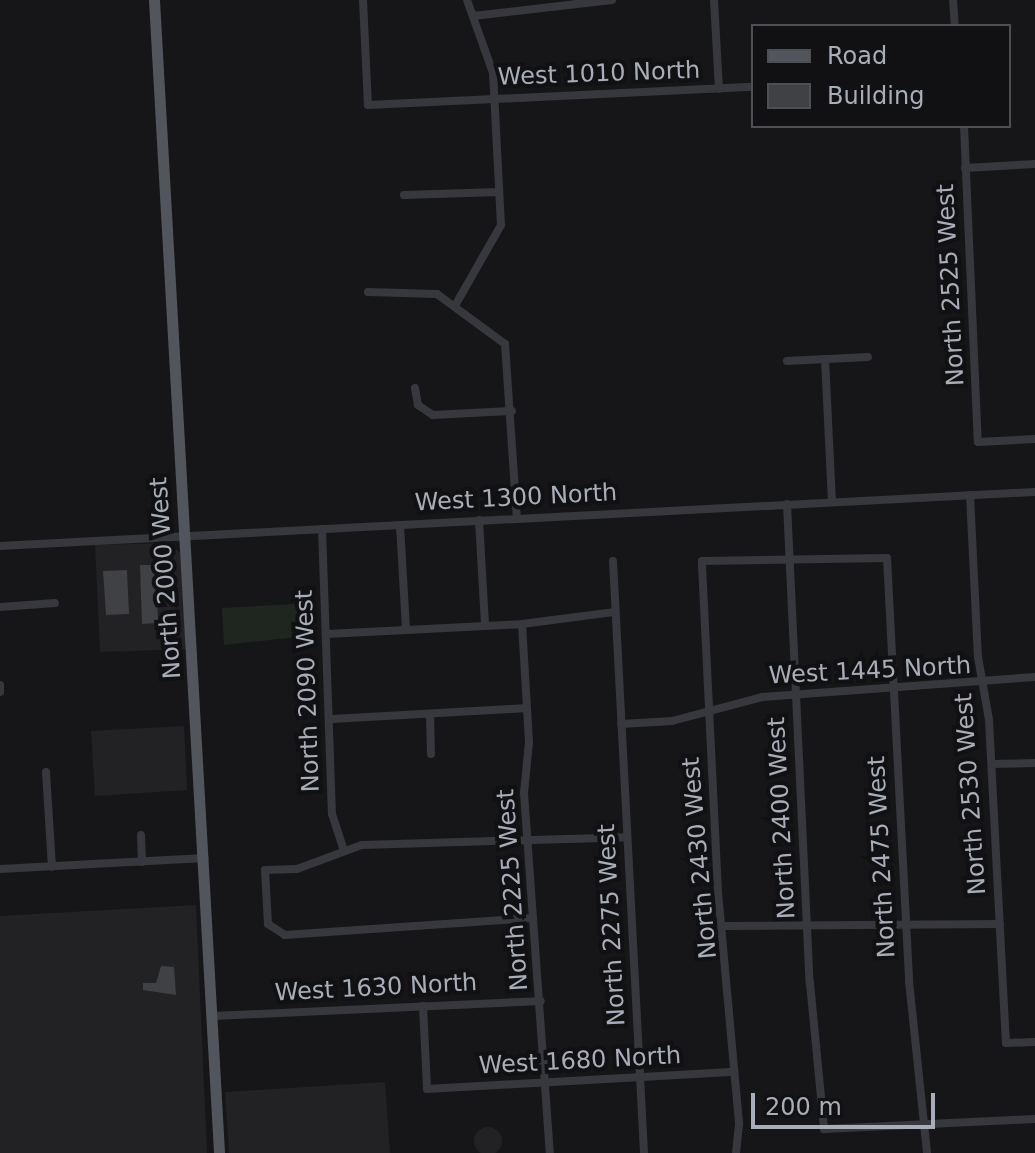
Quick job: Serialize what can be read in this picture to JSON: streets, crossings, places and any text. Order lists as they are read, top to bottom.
{
  "streets": {
    "main road": ["North 2000 West"],
    "street": [
      "West 1010 North",
      "North 2525 West",
      "West 1300 North",
      "West 1445 North",
      "North 2090 West",
      "North 2530 West",
      "North 2400 West",
      "North 2475 West",
      "North 2430 West",
      "North 2225 West",
      "North 2275 West",
      "West 1630 North",
      "West 1680 North"
    ]
  },
  "crossings": [
    ["West 1300 North", "North 2000 West"],
    ["West 1300 North", "North 2090 West"],
    ["West 1300 North", "North 2530 West"],
    ["West 1300 North", "North 2400 West"],
    ["North 2000 West", "West 1630 North"],
    ["West 1445 North", "North 2530 West"],
    ["West 1445 North", "North 2400 West"],
    ["West 1445 North", "North 2475 West"],
    ["West 1445 North", "North 2430 West"],
    ["West 1445 North", "North 2275 West"],
    ["North 2400 West", "North 2475 West"],
    ["North 2400 West", "North 2430 West"],
    ["North 2475 West", "North 2430 West"],
    ["North 2430 West", "West 1680 North"],
    ["North 2225 West", "West 1630 North"],
    ["North 2225 West", "West 1680 North"],
    ["North 2275 West", "West 1680 North"],
    ["West 1630 North", "West 1680 North"]
  ],
  "legend": ["Road", "Building"],
  "scale_bar": "200 m"
}
